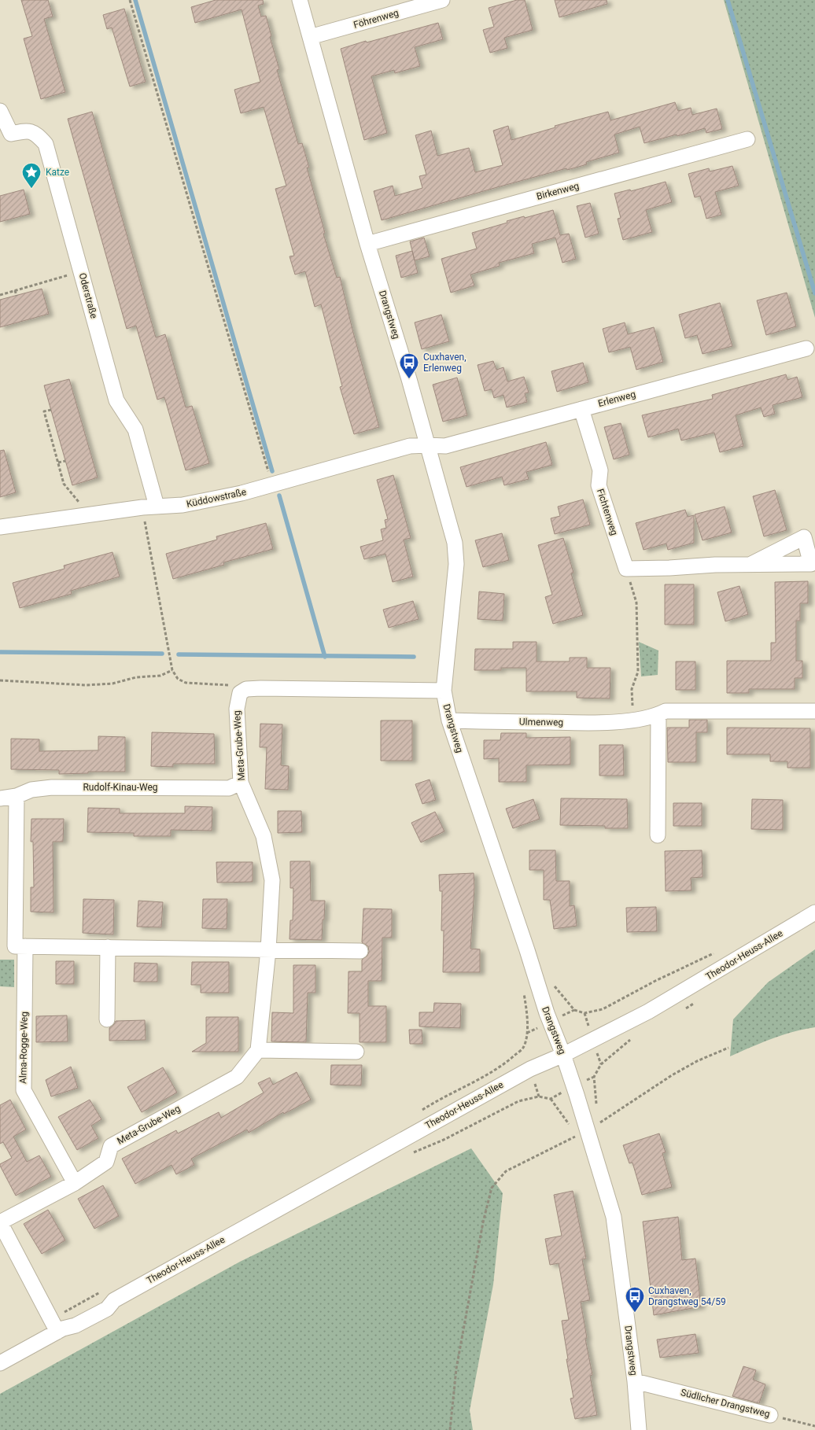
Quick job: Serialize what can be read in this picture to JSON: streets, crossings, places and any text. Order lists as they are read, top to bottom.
{
  "streets": {
    "street": [
      "Föhrenweg",
      "Birkenweg",
      "Oderstraße",
      "Drangstweg",
      "Erlenweg",
      "Küddowstraße",
      "Fichtenweg",
      "Ulmenweg",
      "Meta-Grube-Weg",
      "Rudolf-Kinau-Weg",
      "Theodor-Heuss-Allee",
      "Alma-Rogge-Weg",
      "Südlicher Drangstweg"
    ]
  },
  "crossings": [
    ["Föhrenweg", "Drangstweg"],
    ["Birkenweg", "Drangstweg"],
    ["Oderstraße", "Küddowstraße"],
    ["Drangstweg", "Erlenweg"],
    ["Drangstweg", "Küddowstraße"],
    ["Drangstweg", "Ulmenweg"],
    ["Drangstweg", "Theodor-Heuss-Allee"],
    ["Drangstweg", "Südlicher Drangstweg"],
    ["Erlenweg", "Küddowstraße"],
    ["Erlenweg", "Fichtenweg"],
    ["Meta-Grube-Weg", "Rudolf-Kinau-Weg"],
    ["Meta-Grube-Weg", "Theodor-Heuss-Allee"],
    ["Meta-Grube-Weg", "Alma-Rogge-Weg"]
  ],
  "places": {
    "place": ["Katze"],
    "bus stop": ["Cuxhaven, Erlenweg", "Cuxhaven, Drangstweg 54/59"]
  }
}
